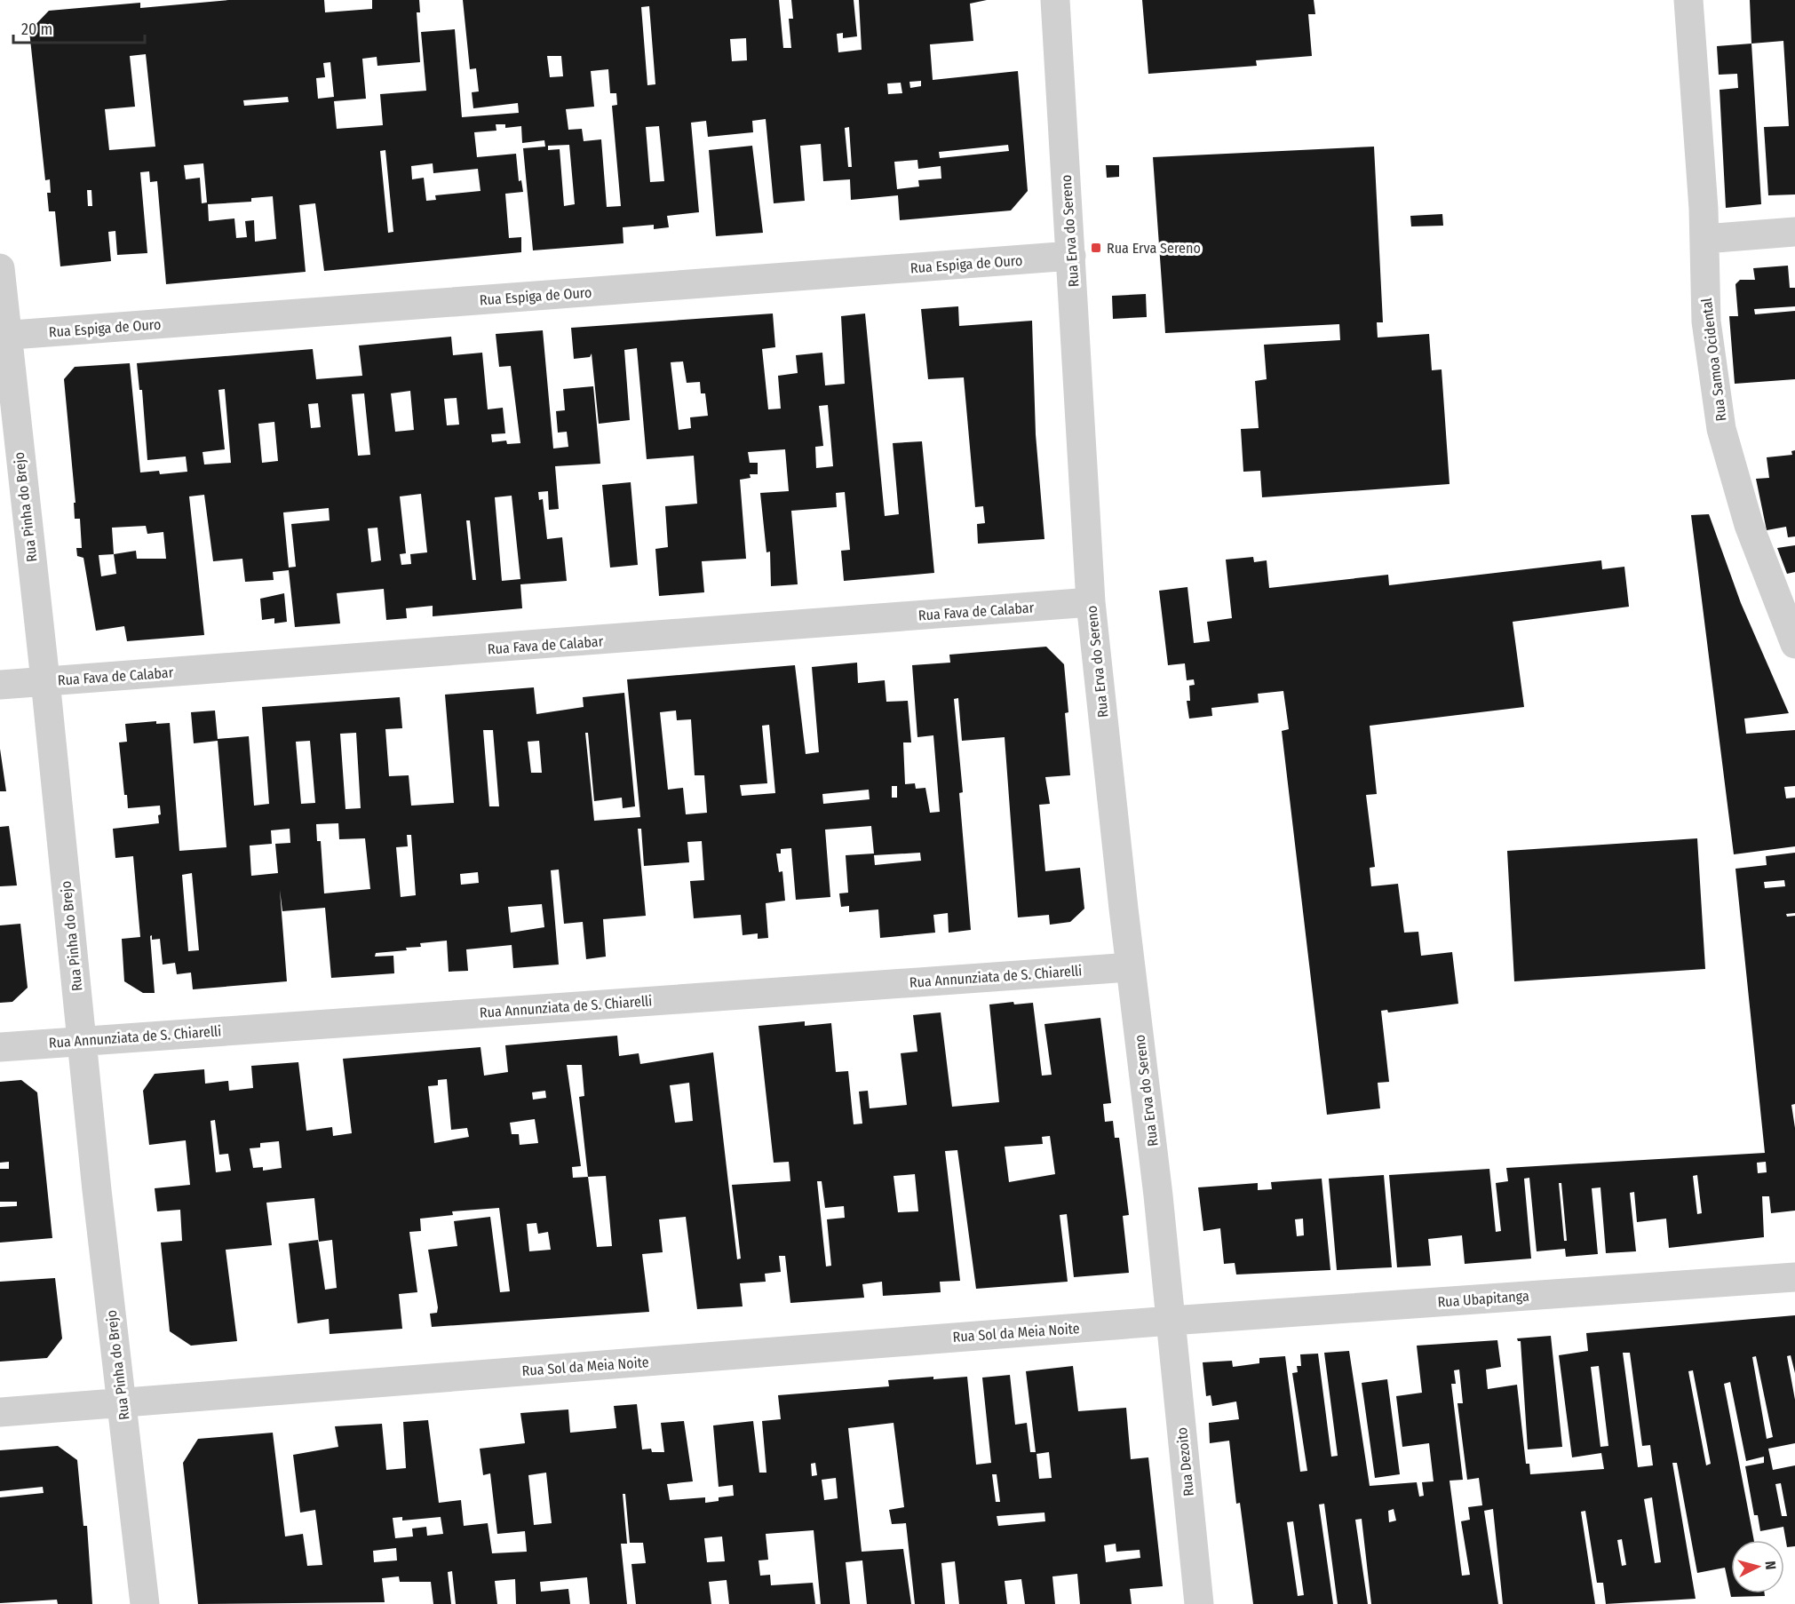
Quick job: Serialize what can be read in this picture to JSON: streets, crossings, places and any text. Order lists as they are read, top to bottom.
{
  "streets": {
    "street": [
      "Rua Erva do Sereno",
      "Rua Espiga de Ouro",
      "Rua Samoa Ocidental",
      "Rua Pinha do Brejo",
      "Rua Fava de Calabar",
      "Rua Annunziata de S. Chiarelli",
      "Rua Ubapitanga",
      "Rua Sol da Meia Noite",
      "Rua Dezoito"
    ]
  },
  "crossings": [
    ["Rua Erva do Sereno", "Rua Espiga de Ouro"],
    ["Rua Erva do Sereno", "Rua Fava de Calabar"],
    ["Rua Erva do Sereno", "Rua Annunziata de S. Chiarelli"],
    ["Rua Erva do Sereno", "Rua Ubapitanga"],
    ["Rua Erva do Sereno", "Rua Sol da Meia Noite"],
    ["Rua Erva do Sereno", "Rua Dezoito"],
    ["Rua Espiga de Ouro", "Rua Pinha do Brejo"],
    ["Rua Pinha do Brejo", "Rua Fava de Calabar"],
    ["Rua Pinha do Brejo", "Rua Annunziata de S. Chiarelli"],
    ["Rua Pinha do Brejo", "Rua Sol da Meia Noite"],
    ["Rua Ubapitanga", "Rua Sol da Meia Noite"],
    ["Rua Ubapitanga", "Rua Dezoito"],
    ["Rua Sol da Meia Noite", "Rua Dezoito"]
  ],
  "places": {
    "transit": ["Rua Erva Sereno"]
  },
  "scale_bar": "20 m",
  "north": "right"
}
